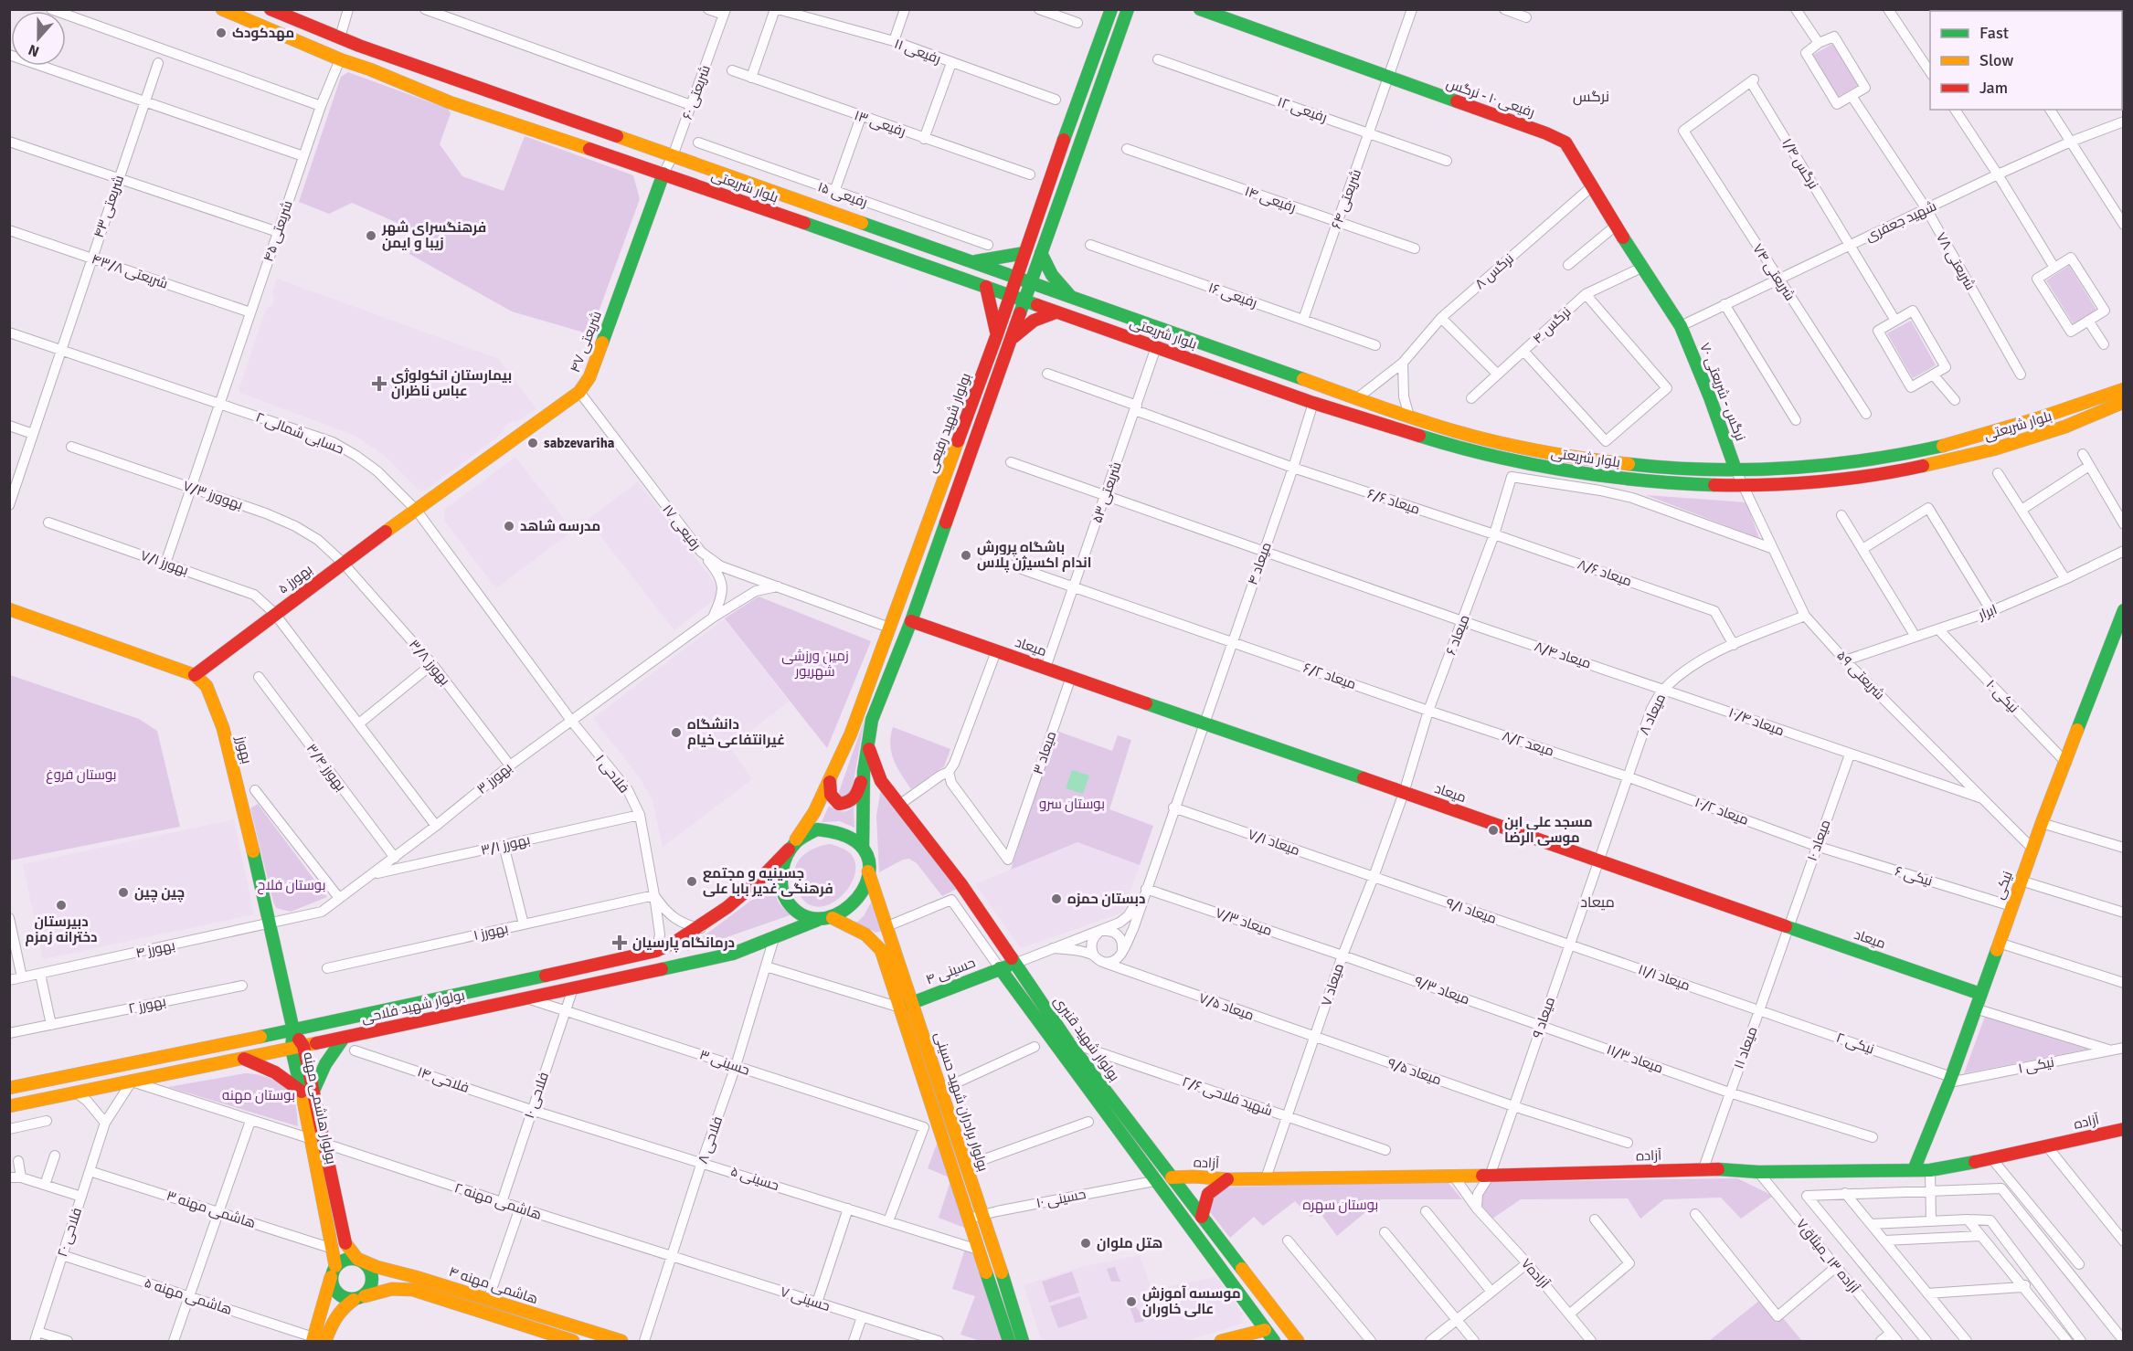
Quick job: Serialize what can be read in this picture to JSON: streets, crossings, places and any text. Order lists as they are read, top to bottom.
{
  "streets": {
    "main road": [
      "رفیعی ۱۰ - نرگس",
      "بلوار شریعتی",
      "شریعتی ۴۷",
      "نرگس - شریعتی ۷۰",
      "بولوار شهید رفیعی",
      "بهورز ۵",
      "میعاد",
      "بهورز",
      "نیکی",
      "حسینی ۴",
      "بولوار شهید فلاحی",
      "بولوار شهید قنبری",
      "بولوار برادران شهید حسینی",
      "بولوار هاشمی مهنه",
      "آزاده",
      "هاشمی مهنه ۴"
    ],
    "street": [
      "رفیعی ۱۱",
      "شریعتی ۶۰",
      "رفیعی ۱۲",
      "رفیعی ۱۳",
      "نرگس ۱/۴",
      "رفیعی ۱۵",
      "رفیعی ۱۴",
      "شریعتی ۶۴",
      "شریعتی ۴۳",
      "شهید جعفری",
      "شریعتی ۴۵",
      "شریعتی ۷۸",
      "شریعتی ۴۳/۸",
      "نرگس ۸",
      "شریعتی ۷۴",
      "رفیعی ۱۶",
      "نرگس ۴",
      "حسابی شمالی ۲",
      "شریعتی ۵۳",
      "بهوورز ۷/۳",
      "میعاد ۶/۶",
      "رفیعی ۱۷",
      "بهورز ۷/۱",
      "میعاد ۴",
      "میعاد ۸/۶",
      "ابرار",
      "میعاد ۶",
      "میعاد ۸/۴",
      "بهورز ۳/۸",
      "شریعتی ۵۹",
      "میعاد ۶/۲",
      "نیکی ۱۰",
      "میعاد ۸",
      "میعاد ۱۰/۴",
      "میعد ۸/۲",
      "میعاد ۳",
      "بهورز ۳/۴",
      "فلاحی ۱",
      "بهورز ۳",
      "میعاد ۱۰/۲",
      "میعاد ۱۰",
      "میعاد ۷/۱",
      "بهورز ۳/۱",
      "نیکی ۶",
      "میعاد ۹/۱",
      "میعاد ۷/۳",
      "بهورز ۱",
      "بهورز ۴",
      "میعاد ۱۱/۱",
      "میعاد ۷",
      "میعاد ۹/۳",
      "بهورز ۲",
      "میعاد ۷/۵",
      "میعاد ۹",
      "نیکی ۲",
      "میعاد ۱۱",
      "میعاد ۱۱/۳",
      "حسینی ۳",
      "نیکی ۱",
      "میعاد ۹/۵",
      "فلاحی ۱۴",
      "فلاحی ۱۰",
      "شهید فلاحی ۲/۶",
      "فلاحی ۸",
      "حسینی ۵",
      "حسینی ۱۰",
      "هاشمی مهنه ۲",
      "هاشمی مهنه ۳",
      "فلاحی ۲۰",
      "آزاده ۱۳_میثاق۷",
      "آزاده۷",
      "هاشمی مهنه ۵",
      "حسینی ۷"
    ]
  },
  "crossings": [
    ["شریعتی ۶۰", "بلوار شریعتی"],
    ["شریعتی ۶۰", "شریعتی ۴۷"],
    ["رفیعی ۱۰ - نرگس", "شریعتی ۶۴"],
    ["رفیعی ۱۰ - نرگس", "شهید جعفری"],
    ["رفیعی ۱۰ - نرگس", "نرگس ۸"],
    ["رفیعی ۱۰ - نرگس", "نرگس ۴"],
    ["رفیعی ۱۰ - نرگس", "نرگس - شریعتی ۷۰"],
    ["رفیعی ۱۲", "شریعتی ۶۴"],
    ["نرگس ۱/۴", "شهید جعفری"],
    ["نرگس ۱/۴", "شریعتی ۷۴"],
    ["بلوار شریعتی", "شریعتی ۴۵"],
    ["بلوار شریعتی", "نرگس ۸"],
    ["بلوار شریعتی", "شریعتی ۴۷"],
    ["بلوار شریعتی", "نرگس - شریعتی ۷۰"],
    ["بلوار شریعتی", "بولوار شهید رفیعی"],
    ["بلوار شریعتی", "شریعتی ۵۳"],
    ["بلوار شریعتی", "میعاد ۴"],
    ["بلوار شریعتی", "شریعتی ۵۹"],
    ["رفیعی ۱۴", "شریعتی ۶۴"],
    ["شریعتی ۶۴", "رفیعی ۱۶"],
    ["شریعتی ۴۳", "شریعتی ۴۳/۸"],
    ["شریعتی ۴۳", "حسابی شمالی ۲"],
    ["شهید جعفری", "شریعتی ۷۸"],
    ["شهید جعفری", "شریعتی ۷۴"],
    ["شهید جعفری", "نرگس - شریعتی ۷۰"],
    ["شریعتی ۴۵", "شریعتی ۴۳/۸"],
    ["شریعتی ۴۵", "حسابی شمالی ۲"],
    ["شریعتی ۴۵", "بهوورز ۷/۳"],
    ["شریعتی ۴۵", "بهورز ۷/۱"],
    ["شریعتی ۴۷", "حسابی شمالی ۲"],
    ["شریعتی ۴۷", "رفیعی ۱۷"],
    ["شریعتی ۴۷", "بهورز ۵"],
    ["نرگس - شریعتی ۷۰", "شریعتی ۵۹"],
    ["بولوار شهید رفیعی", "رفیعی ۱۷"],
    ["بولوار شهید رفیعی", "بولوار شهید فلاحی"],
    ["بولوار شهید رفیعی", "بولوار برادران شهید حسینی"],
    ["حسابی شمالی ۲", "بهورز ۵"],
    ["حسابی شمالی ۲", "فلاحی ۱"],
    ["حسابی شمالی ۲", "بهورز ۳"],
    ["شریعتی ۵۳", "میعاد ۶/۶"],
    ["شریعتی ۵۳", "میعاد"],
    ["شریعتی ۵۳", "میعاد ۸/۴"],
    ["شریعتی ۵۳", "میعاد ۶/۲"],
    ["بهوورز ۷/۳", "بهورز ۵"],
    ["بهوورز ۷/۳", "بهورز ۳/۸"],
    ["میعاد ۶/۶", "میعاد ۴"],
    ["میعاد ۶/۶", "میعاد ۸/۶"],
    ["میعاد ۶/۶", "میعاد ۶"],
    ["رفیعی ۱۷", "بهورز ۳"],
    ["بهورز ۷/۱", "بهورز ۵"],
    ["بهورز ۷/۱", "بهورز ۳"],
    ["میعاد ۴", "میعاد"],
    ["میعاد ۴", "میعاد ۸/۴"],
    ["میعاد ۴", "میعاد ۶/۲"],
    ["میعاد ۴", "میعاد ۷/۱"],
    ["میعاد ۴", "میعاد ۷/۳"],
    ["میعاد ۸/۶", "میعاد ۶"],
    ["میعاد ۸/۶", "میعاد ۸"],
    ["بهورز ۵", "بهورز ۳/۸"],
    ["بهورز ۵", "بهورز"],
    ["ابرار", "شریعتی ۵۹"],
    ["ابرار", "نیکی ۱۰"],
    ["میعاد ۶", "میعاد"],
    ["میعاد ۶", "میعاد ۸/۴"],
    ["میعاد ۶", "شریعتی ۵۹"],
    ["میعاد ۶", "میعاد ۶/۲"],
    ["میعاد ۶", "میعد ۸/۲"],
    ["میعاد ۶", "میعاد ۷"],
    ["میعاد", "میعاد ۸"],
    ["میعاد", "میعاد ۳"],
    ["میعاد", "میعاد ۱۰"],
    ["میعاد", "نیکی"],
    ["میعاد", "میعاد ۷"],
    ["میعاد", "میعاد ۹"],
    ["میعاد", "میعاد ۱۱"],
    ["میعاد ۸/۴", "میعاد ۸"],
    ["میعاد ۸/۴", "میعاد ۱۰/۴"],
    ["بهورز ۳/۸", "بهورز ۳"],
    ["شریعتی ۵۹", "میعاد ۸"],
    ["شریعتی ۵۹", "میعاد ۱۰/۴"],
    ["شریعتی ۵۹", "نیکی"],
    ["میعاد ۶/۲", "میعد ۸/۲"],
    ["نیکی ۱۰", "نیکی"],
    ["میعاد ۸", "میعاد ۱۰/۴"],
    ["میعاد ۸", "میعد ۸/۲"],
    ["میعاد ۸", "میعاد ۱۰/۲"],
    ["میعاد ۸", "میعاد ۹"],
    ["میعاد ۱۰/۴", "میعاد ۱۰"],
    ["میعد ۸/۲", "میعاد ۱۰/۲"],
    ["بهورز", "بهورز ۳"],
    ["بهورز", "بهورز ۴"],
    ["بهورز", "بولوار شهید فلاحی"],
    ["بهورز", "بولوار هاشمی مهنه"],
    ["بهورز ۳/۴", "بهورز ۳"],
    ["فلاحی ۱", "بهورز ۳"],
    ["فلاحی ۱", "بهورز ۳/۱"],
    ["فلاحی ۱", "بهورز ۱"],
    ["فلاحی ۱", "بولوار شهید فلاحی"],
    ["بهورز ۳", "بهورز ۳/۱"],
    ["بهورز ۳", "بهورز ۴"],
    ["میعاد ۱۰/۲", "میعاد ۱۰"],
    ["میعاد ۱۰/۲", "نیکی ۶"],
    ["میعاد ۱۰", "نیکی ۶"],
    ["میعاد ۱۰", "میعاد ۱۱"],
    ["میعاد ۷/۱", "میعاد ۹/۱"],
    ["میعاد ۷/۱", "میعاد ۷"],
    ["نیکی ۶", "نیکی"],
    ["نیکی", "نیکی ۲"],
    ["نیکی", "نیکی ۱"],
    ["نیکی", "آزاده"],
    ["میعاد ۹/۱", "میعاد ۱۱/۱"],
    ["میعاد ۹/۱", "میعاد ۷"],
    ["میعاد ۹/۱", "میعاد ۹"],
    ["میعاد ۷/۳", "میعاد ۷"],
    ["میعاد ۷/۳", "میعاد ۹/۳"],
    ["حسینی ۴", "بولوار شهید قنبری"],
    ["حسینی ۴", "بولوار برادران شهید حسینی"],
    ["میعاد ۱۱/۱", "میعاد ۹"],
    ["میعاد ۱۱/۱", "نیکی ۲"],
    ["میعاد ۱۱/۱", "میعاد ۱۱"],
    ["میعاد ۷", "میعاد ۹/۳"],
    ["میعاد ۷", "میعاد ۷/۵"],
    ["میعاد ۷", "میعاد ۹/۵"],
    ["میعاد ۷", "شهید فلاحی ۲/۶"],
    ["میعاد ۷", "آزاده"],
    ["میعاد ۹/۳", "میعاد ۹"],
    ["میعاد ۹/۳", "میعاد ۱۱/۳"],
    ["بولوار شهید فلاحی", "حسینی ۳"],
    ["بولوار شهید فلاحی", "فلاحی ۱۰"],
    ["بولوار شهید فلاحی", "بولوار برادران شهید حسینی"],
    ["بولوار شهید فلاحی", "بولوار هاشمی مهنه"],
    ["بولوار شهید فلاحی", "فلاحی ۸"],
    ["بولوار شهید فلاحی", "فلاحی ۲۰"],
    ["میعاد ۷/۵", "میعاد ۹/۵"],
    ["میعاد ۹", "میعاد ۱۱/۳"],
    ["میعاد ۹", "میعاد ۹/۵"],
    ["میعاد ۹", "آزاده"],
    ["میعاد ۹", "آزاده۷"],
    ["بولوار شهید قنبری", "شهید فلاحی ۲/۶"],
    ["بولوار شهید قنبری", "آزاده"],
    ["نیکی ۲", "میعاد ۱۱"],
    ["نیکی ۲", "نیکی ۱"],
    ["میعاد ۱۱", "میعاد ۱۱/۳"],
    ["میعاد ۱۱", "آزاده"],
    ["حسینی ۳", "فلاحی ۱۰"],
    ["حسینی ۳", "فلاحی ۸"],
    ["حسینی ۳", "حسینی ۵"],
    ["فلاحی ۱۴", "فلاحی ۱۰"],
    ["فلاحی ۱۴", "حسینی ۵"],
    ["فلاحی ۱۰", "حسینی ۵"],
    ["فلاحی ۱۰", "هاشمی مهنه ۲"],
    ["بولوار برادران شهید حسینی", "حسینی ۱۰"],
    ["بولوار هاشمی مهنه", "هاشمی مهنه ۲"],
    ["بولوار هاشمی مهنه", "هاشمی مهنه ۳"],
    ["بولوار هاشمی مهنه", "هاشمی مهنه ۴"],
    ["بولوار هاشمی مهنه", "هاشمی مهنه ۵"],
    ["آزاده", "آزاده ۱۳_میثاق۷"],
    ["آزاده", "آزاده۷"],
    ["فلاحی ۸", "حسینی ۵"],
    ["فلاحی ۸", "هاشمی مهنه ۲"],
    ["فلاحی ۸", "حسینی ۷"],
    ["هاشمی مهنه ۲", "حسینی ۷"],
    ["هاشمی مهنه ۳", "فلاحی ۲۰"],
    ["فلاحی ۲۰", "هاشمی مهنه ۵"]
  ],
  "districts": ["نرگس", "میعاد"],
  "parks": [
    "زمین ورزشی شهریور",
    "بوستان فروغ",
    "بوستان سرو",
    "بوستان فلاح",
    "بوستان مهنه",
    "بوستان سهره"
  ],
  "places": {
    "other": [
      "مهدکودک",
      "فرهنگسرای شهر زیبا و ایمن",
      "sabzevariha",
      "مدرسه شاهد",
      "باشگاه پرورش اندام اکسیژن پلاس",
      "دانشگاه غیرانتفاعی خیام",
      "مسجد علی ابن موسی الرضا",
      "جسینیه و مجتمع فرهنگی غدیر بابا علی",
      "چین چین",
      "دبستان حمزه",
      "دبیرستان دخترانه زمزم",
      "هتل ملوان",
      "موسسه آموزش عالی خاوران"
    ],
    "health": ["بیمارستان انکولوژی عباس ناظران", "درمانگاه پارسیان"]
  },
  "legend": ["Fast", "Slow", "Jam"],
  "north": "bottom"
}
